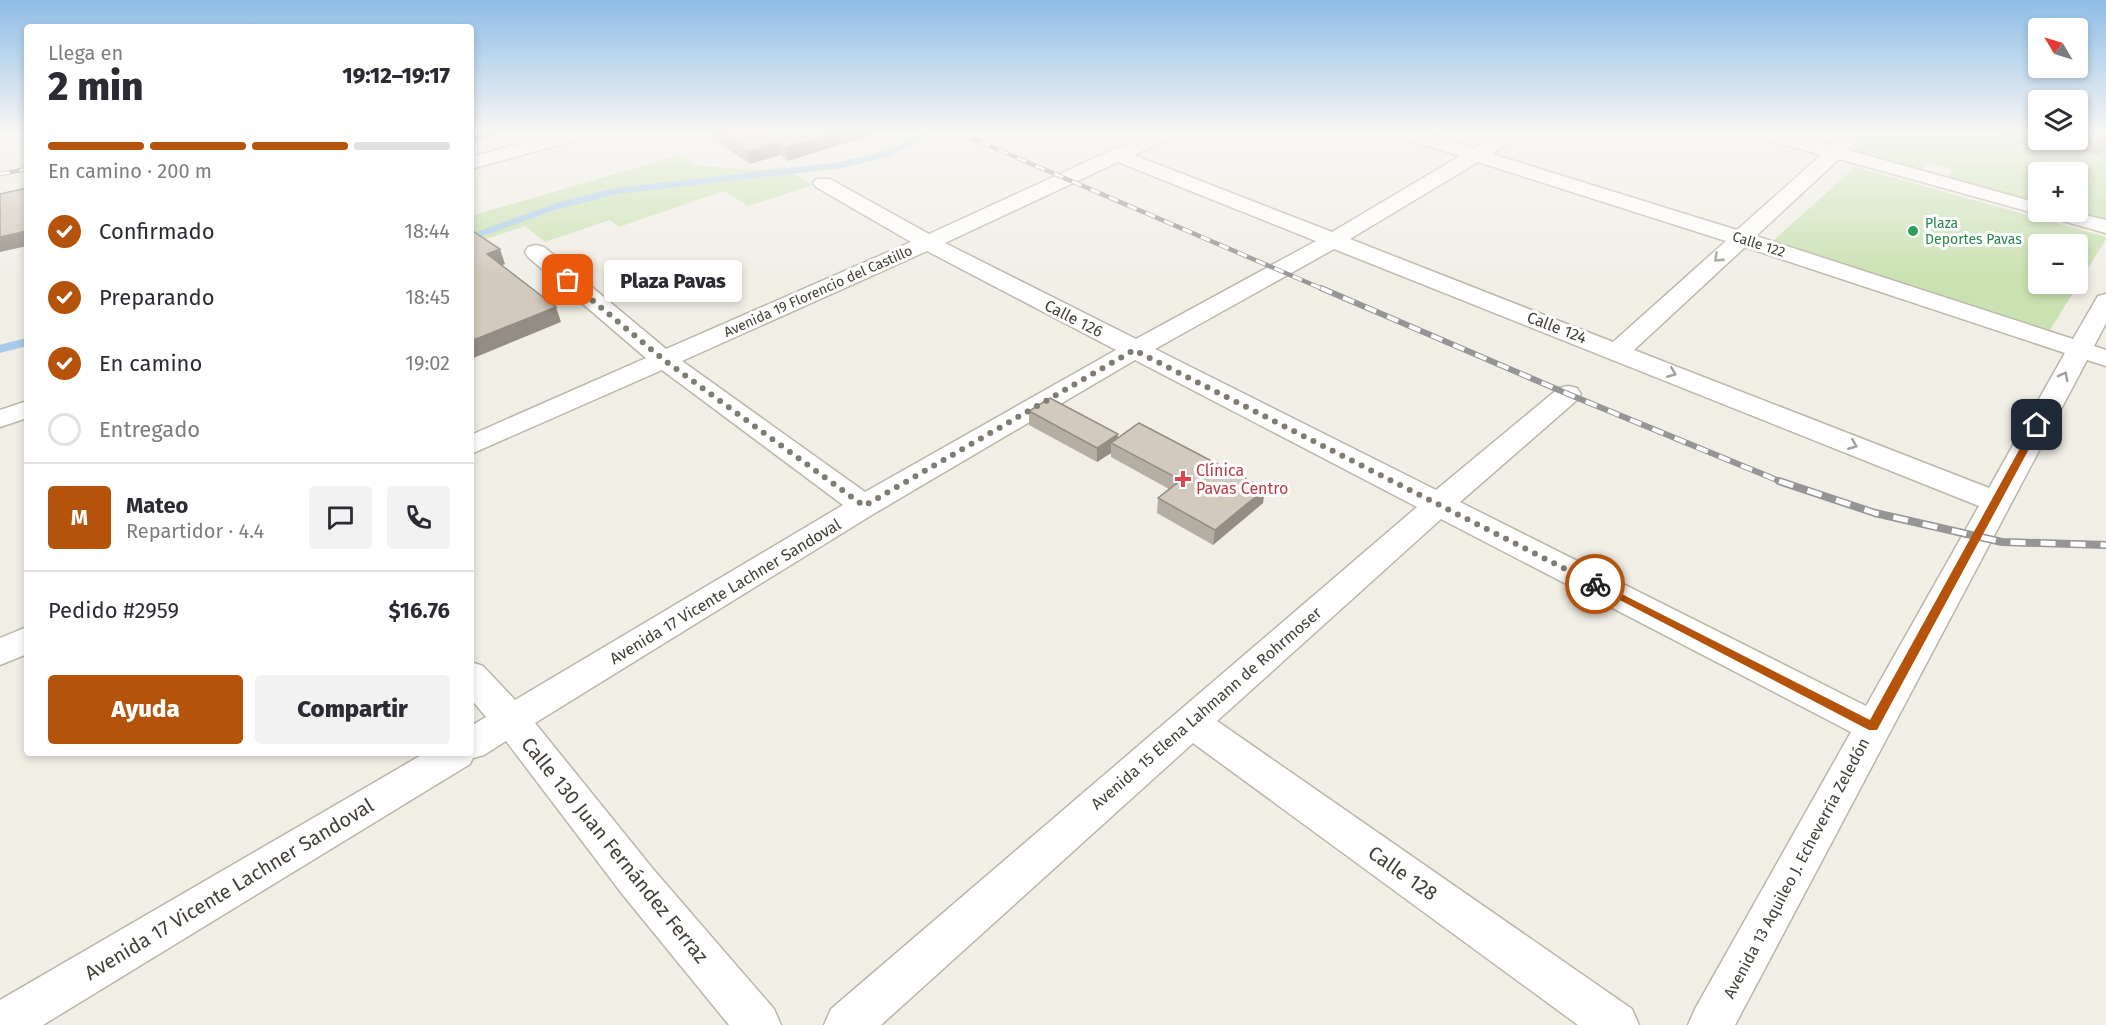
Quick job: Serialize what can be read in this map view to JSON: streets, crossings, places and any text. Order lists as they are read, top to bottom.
{
  "streets": {
    "street": [
      "Calle 122",
      "Avenida 19 Florencio del Castillo",
      "Calle 126",
      "Calle 124",
      "Avenida 17 Vicente Lachner Sandoval",
      "Avenida 15 Elena Lahmann de Rohrmoser",
      "Calle 130 Juan Fernández Ferraz",
      "Avenida 13 Aquileo J. Echeverría Zeledón",
      "Calle 128"
    ]
  },
  "crossings": [
    ["Calle 122", "Avenida 13 Aquileo J. Echeverría Zeledón"],
    ["Avenida 19 Florencio del Castillo", "Calle 126"],
    ["Calle 126", "Avenida 17 Vicente Lachner Sandoval"],
    ["Calle 126", "Avenida 15 Elena Lahmann de Rohrmoser"],
    ["Calle 126", "Avenida 13 Aquileo J. Echeverría Zeledón"],
    ["Calle 124", "Avenida 17 Vicente Lachner Sandoval"],
    ["Calle 124", "Avenida 13 Aquileo J. Echeverría Zeledón"],
    ["Avenida 17 Vicente Lachner Sandoval", "Calle 130 Juan Fernández Ferraz"],
    ["Avenida 15 Elena Lahmann de Rohrmoser", "Calle 128"]
  ],
  "one_way": ["Calle 124"],
  "places": {
    "other": ["Plaza Deportes Pavas", "Plaza Pavas"],
    "health": ["Clínica Pavas Centro"]
  },
  "north": "top left",
  "page": {
    "map_buttons": ["+", "−"],
    "heading": ["2 min", "Llega en", "19:12–19:17"],
    "panel": [
      "Mateo",
      "Repartidor · 4.4",
      "Pedido #2959",
      "$16.76"
    ],
    "bar": "En camino · 200 m",
    "list": [
      ["Confirmado", "18:44"],
      ["Preparando", "18:45"],
      ["En camino", "19:02"],
      "Entregado"
    ],
    "bubble": "Plaza Pavas",
    "round": "M",
    "buttons": ["Ayuda", "Compartir"]
  }
}
